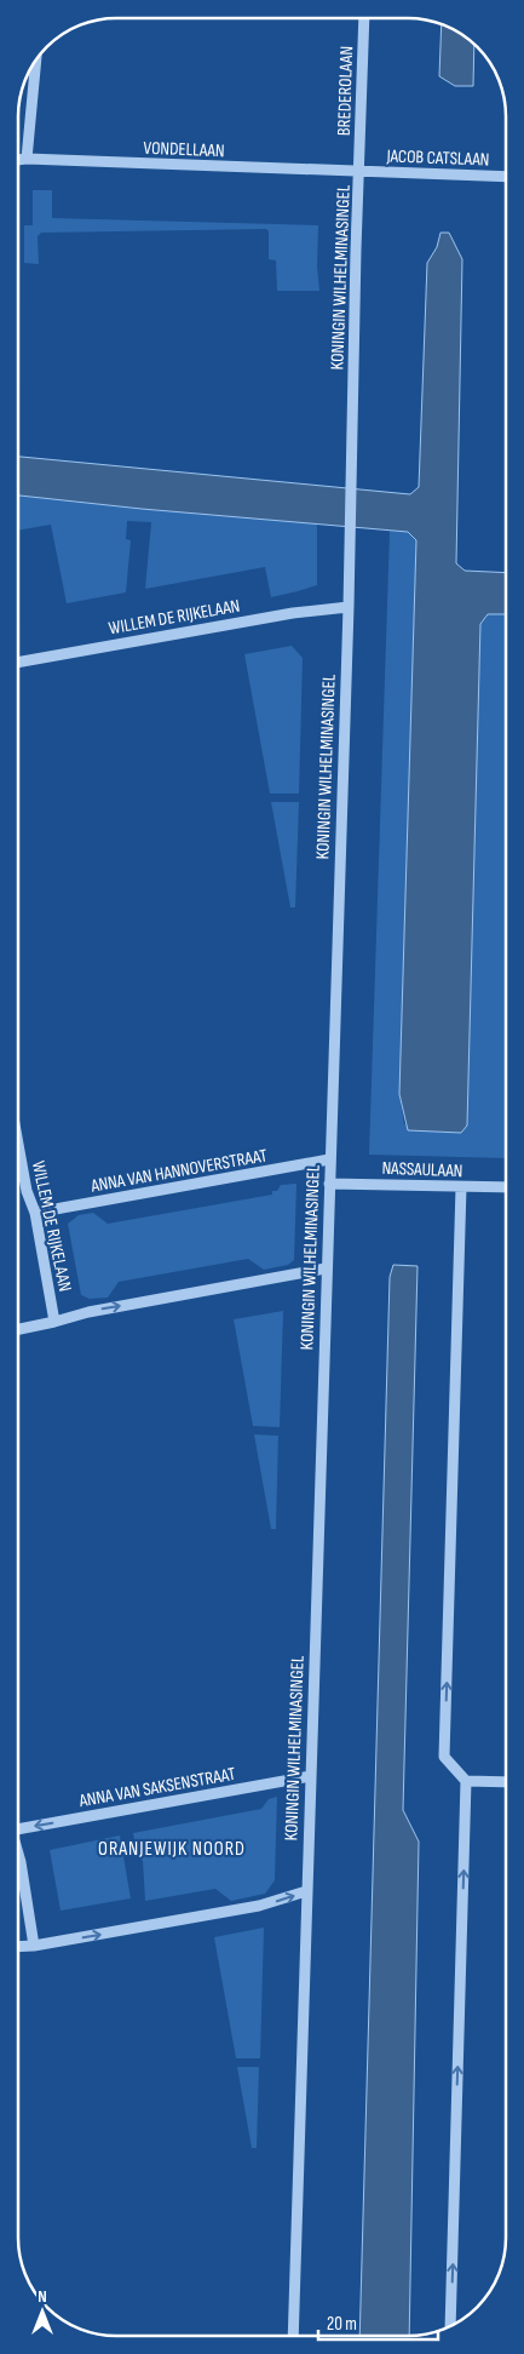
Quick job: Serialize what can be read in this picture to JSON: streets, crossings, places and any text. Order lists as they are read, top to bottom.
{
  "streets": {
    "street": [
      "BREDEROLAAN",
      "VONDELLAAN",
      "JACOB CATSLAAN",
      "KONINGIN WILHELMINASINGEL",
      "WILLEM DE RIJKELAAN",
      "NASSAULAAN",
      "ANNA VAN HANNOVERSTRAAT",
      "ANNA VAN SAKSENSTRAAT"
    ]
  },
  "crossings": [
    ["BREDEROLAAN", "VONDELLAAN"],
    ["BREDEROLAAN", "JACOB CATSLAAN"],
    ["BREDEROLAAN", "KONINGIN WILHELMINASINGEL"],
    ["VONDELLAAN", "JACOB CATSLAAN"],
    ["VONDELLAAN", "KONINGIN WILHELMINASINGEL"],
    ["JACOB CATSLAAN", "KONINGIN WILHELMINASINGEL"],
    ["KONINGIN WILHELMINASINGEL", "WILLEM DE RIJKELAAN"],
    ["KONINGIN WILHELMINASINGEL", "NASSAULAAN"],
    ["KONINGIN WILHELMINASINGEL", "ANNA VAN HANNOVERSTRAAT"],
    ["KONINGIN WILHELMINASINGEL", "ANNA VAN SAKSENSTRAAT"],
    ["WILLEM DE RIJKELAAN", "ANNA VAN HANNOVERSTRAAT"]
  ],
  "one_way": ["ANNA VAN SAKSENSTRAAT"],
  "districts": ["ORANJEWIJK NOORD"],
  "scale_bar": "20 m",
  "north": "top"
}
